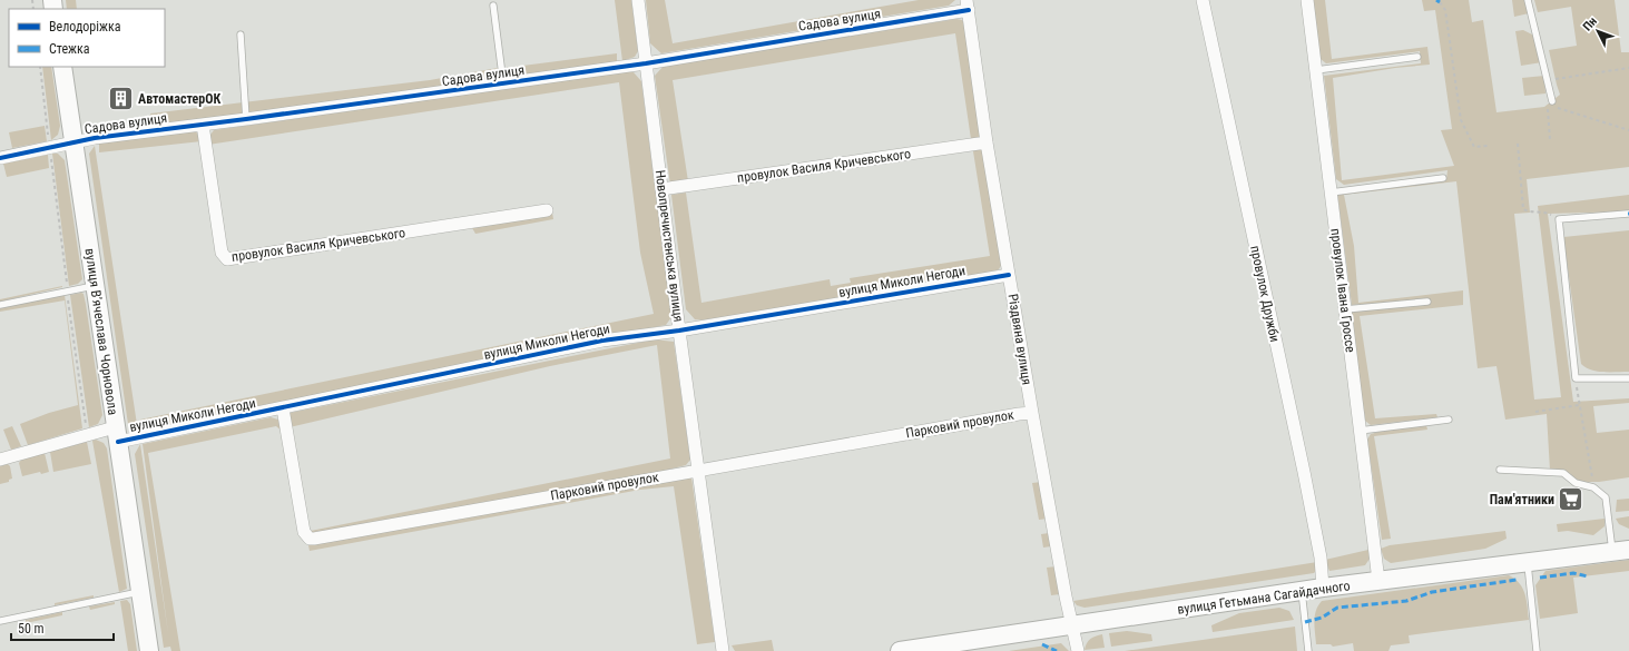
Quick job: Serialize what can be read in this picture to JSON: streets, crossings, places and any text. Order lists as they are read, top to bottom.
{
  "streets": {
    "main road": ["вулиця Вʼячеслава Чорновола", "вулиця Гетьмана Сагайдачного"],
    "street": [
      "Садова вулиця",
      "провулок Василя Кричевського",
      "Новопречистенська вулиця",
      "вулиця Миколи Негоди",
      "провулок Івана Гроссе",
      "провулок Дружби",
      "Різдвяна вулиця",
      "Парковий провулок"
    ]
  },
  "crossings": [
    ["Садова вулиця", "провулок Василя Кричевського"],
    ["Садова вулиця", "Новопречистенська вулиця"],
    ["Садова вулиця", "вулиця Вʼячеслава Чорновола"],
    ["Садова вулиця", "Різдвяна вулиця"],
    ["провулок Василя Кричевського", "Новопречистенська вулиця"],
    ["провулок Василя Кричевського", "Різдвяна вулиця"],
    ["Новопречистенська вулиця", "вулиця Миколи Негоди"],
    ["Новопречистенська вулиця", "Парковий провулок"],
    ["вулиця Миколи Негоди", "вулиця Вʼячеслава Чорновола"],
    ["вулиця Миколи Негоди", "Різдвяна вулиця"],
    ["вулиця Миколи Негоди", "Парковий провулок"],
    ["провулок Івана Гроссе", "вулиця Гетьмана Сагайдачного"],
    ["провулок Дружби", "вулиця Гетьмана Сагайдачного"],
    ["Різдвяна вулиця", "Парковий провулок"],
    ["Різдвяна вулиця", "вулиця Гетьмана Сагайдачного"]
  ],
  "places": {
    "building": ["АвтомастерОК"],
    "supermarket": ["Пам'ятники"]
  },
  "legend": ["Велодоріжка", "Стежка"],
  "scale_bar": "50 m",
  "north": "top left"
}
